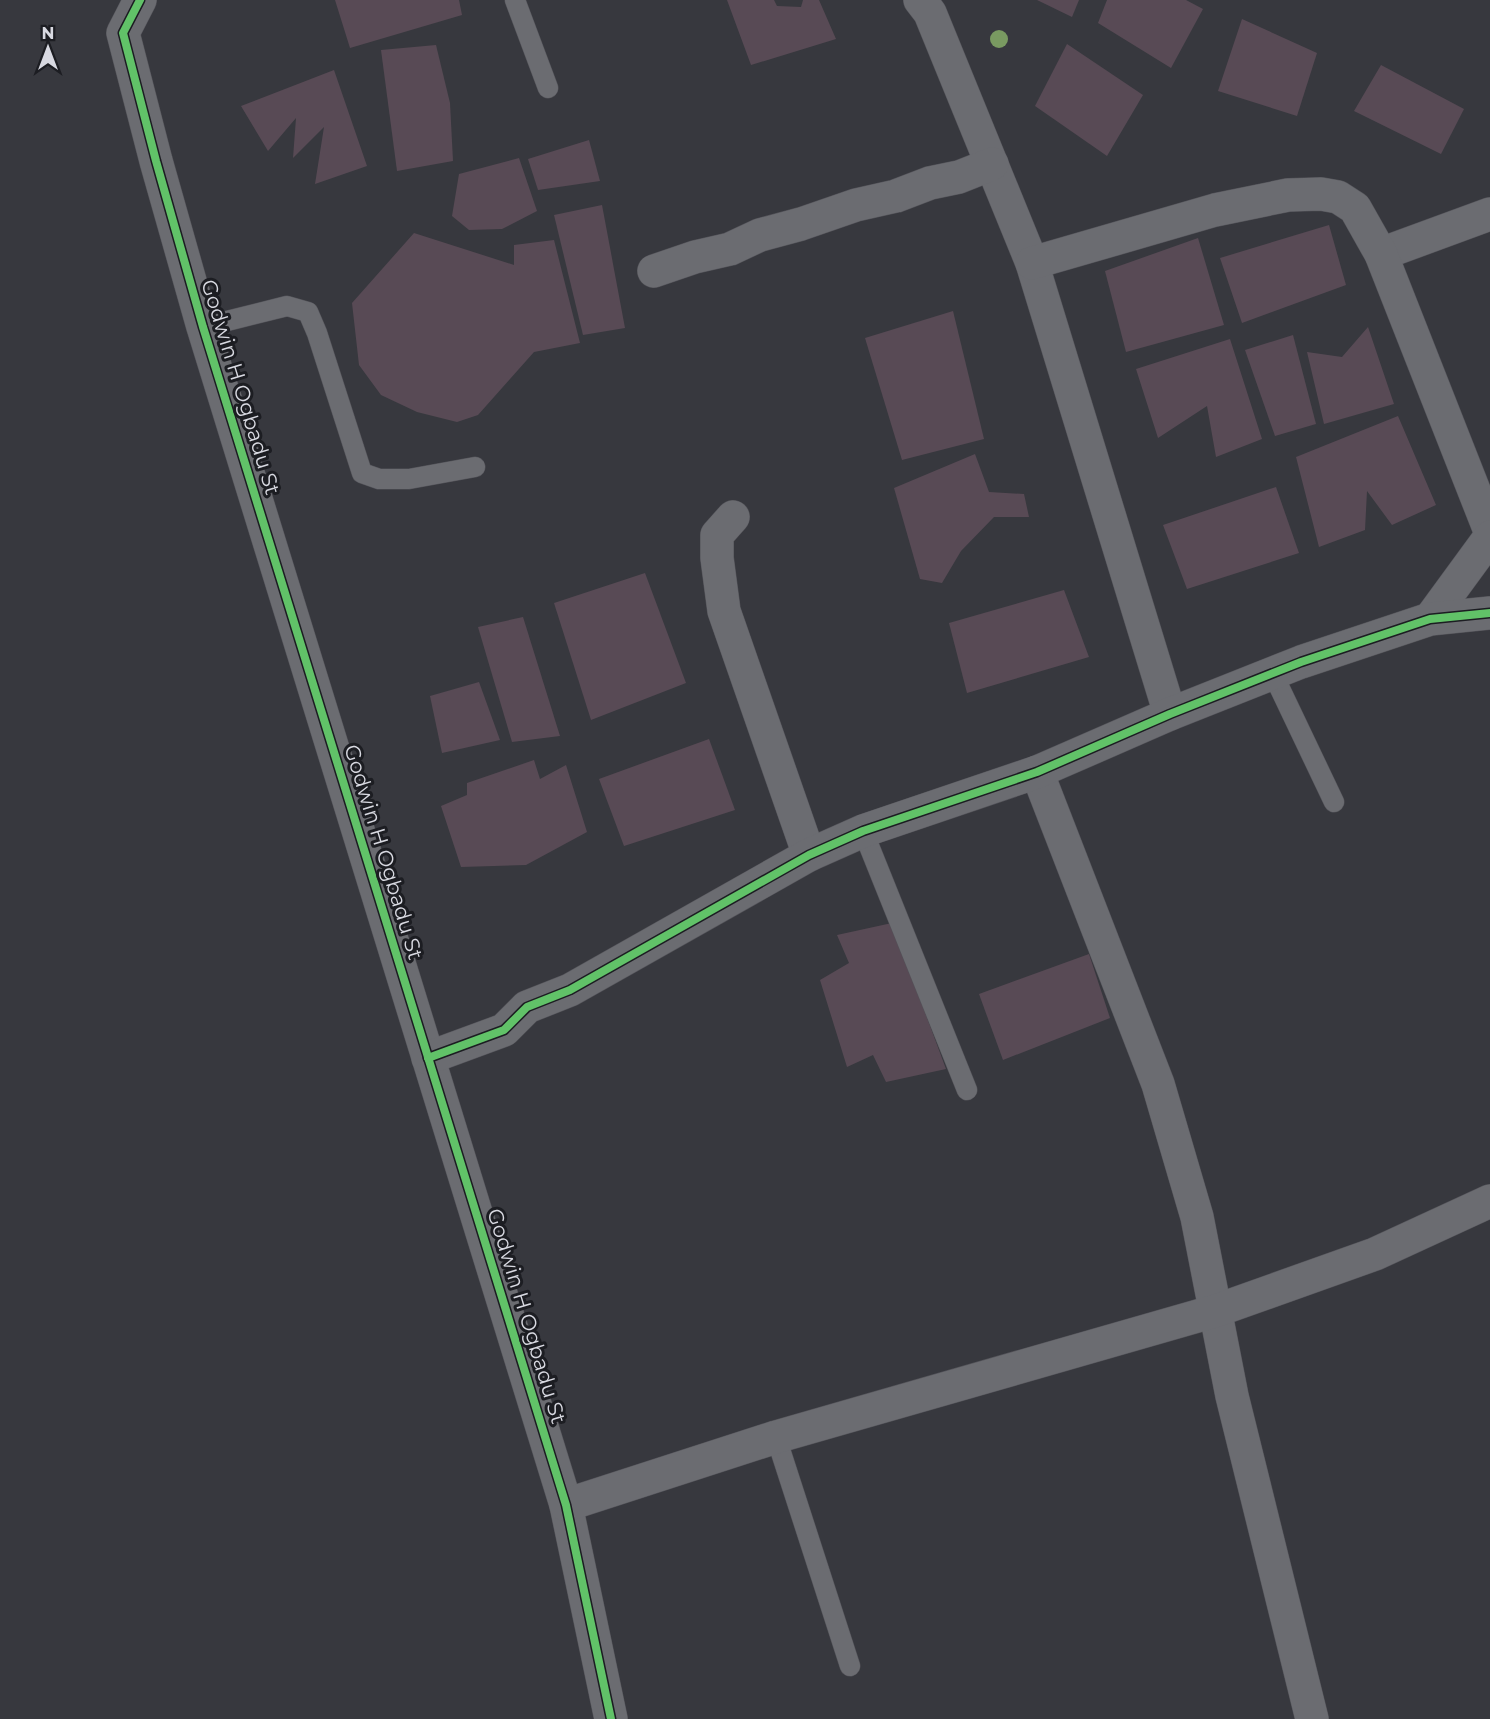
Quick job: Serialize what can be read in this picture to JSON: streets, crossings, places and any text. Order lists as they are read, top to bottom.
{
  "streets": {
    "street": ["Godwin H Ogbadu St"]
  },
  "north": "top"
}
